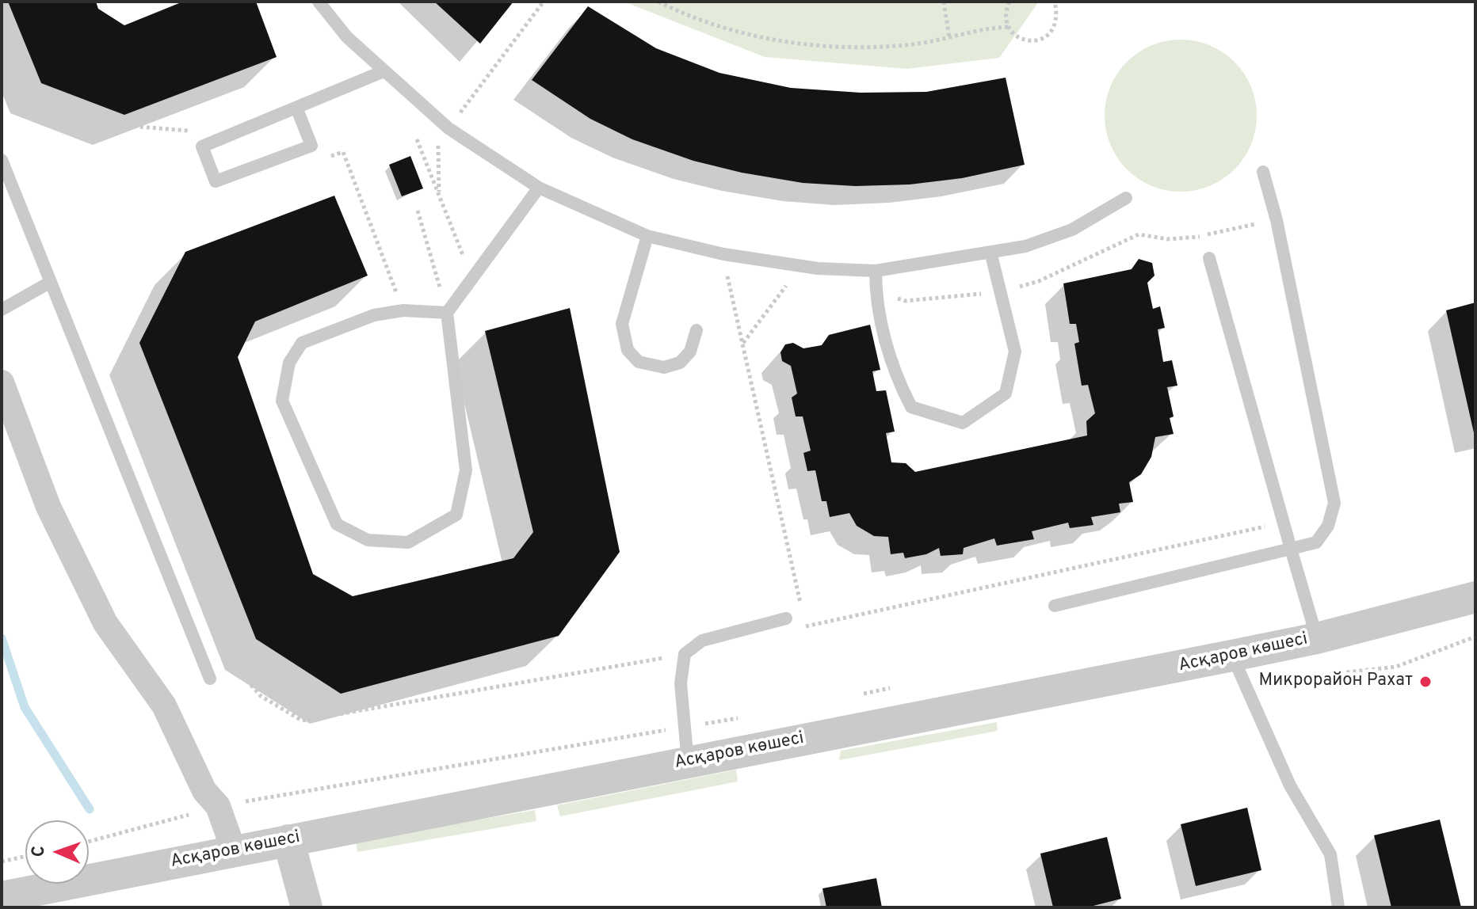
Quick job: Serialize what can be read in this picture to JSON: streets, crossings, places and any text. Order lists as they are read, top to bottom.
{
  "streets": {
    "street": ["Асқаров көшесі"]
  },
  "places": ["Микрорайон Рахат"],
  "north": "left"
}
